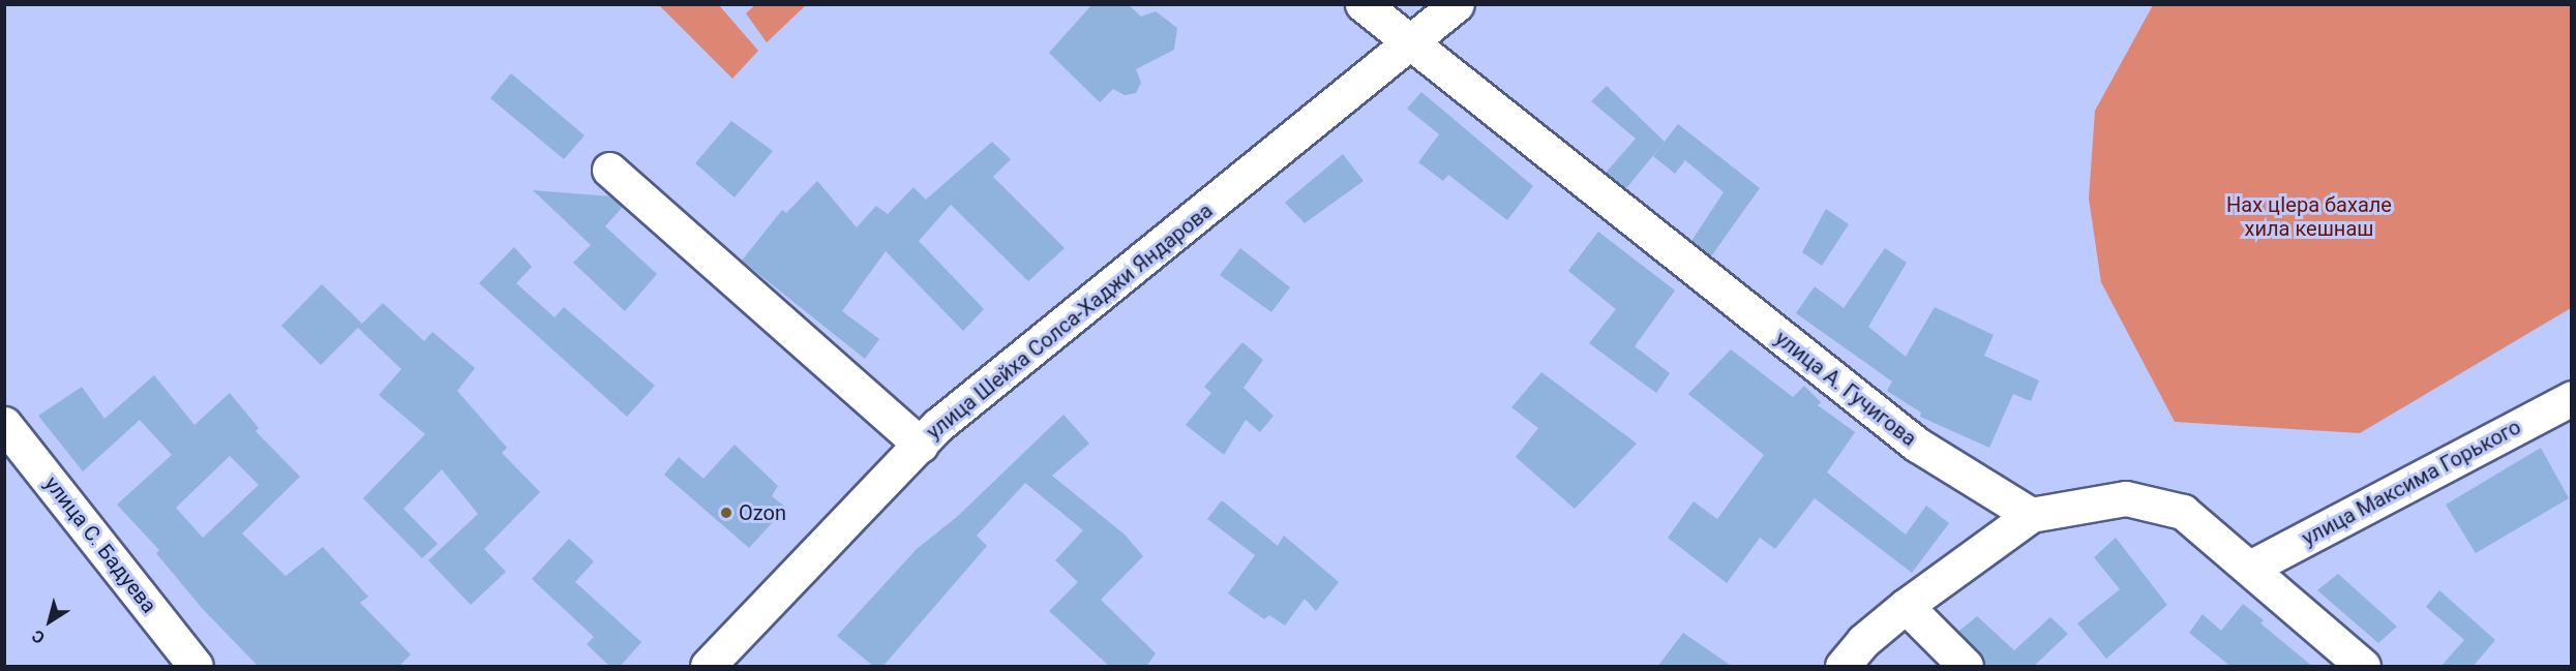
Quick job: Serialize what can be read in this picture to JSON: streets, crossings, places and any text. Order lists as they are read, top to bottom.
{
  "streets": {
    "street": [
      "улица Шейха Солса-Хаджи Яндарова",
      "улица А. Гучигова",
      "улица Максима Горького",
      "улица С. Бадуева"
    ]
  },
  "crossings": [
    ["улица Шейха Солса-Хаджи Яндарова", "улица А. Гучигова"]
  ],
  "parks": ["Нах цIера бахале хила кешнаш"],
  "places": ["Ozon"],
  "north": "bottom left"
}
